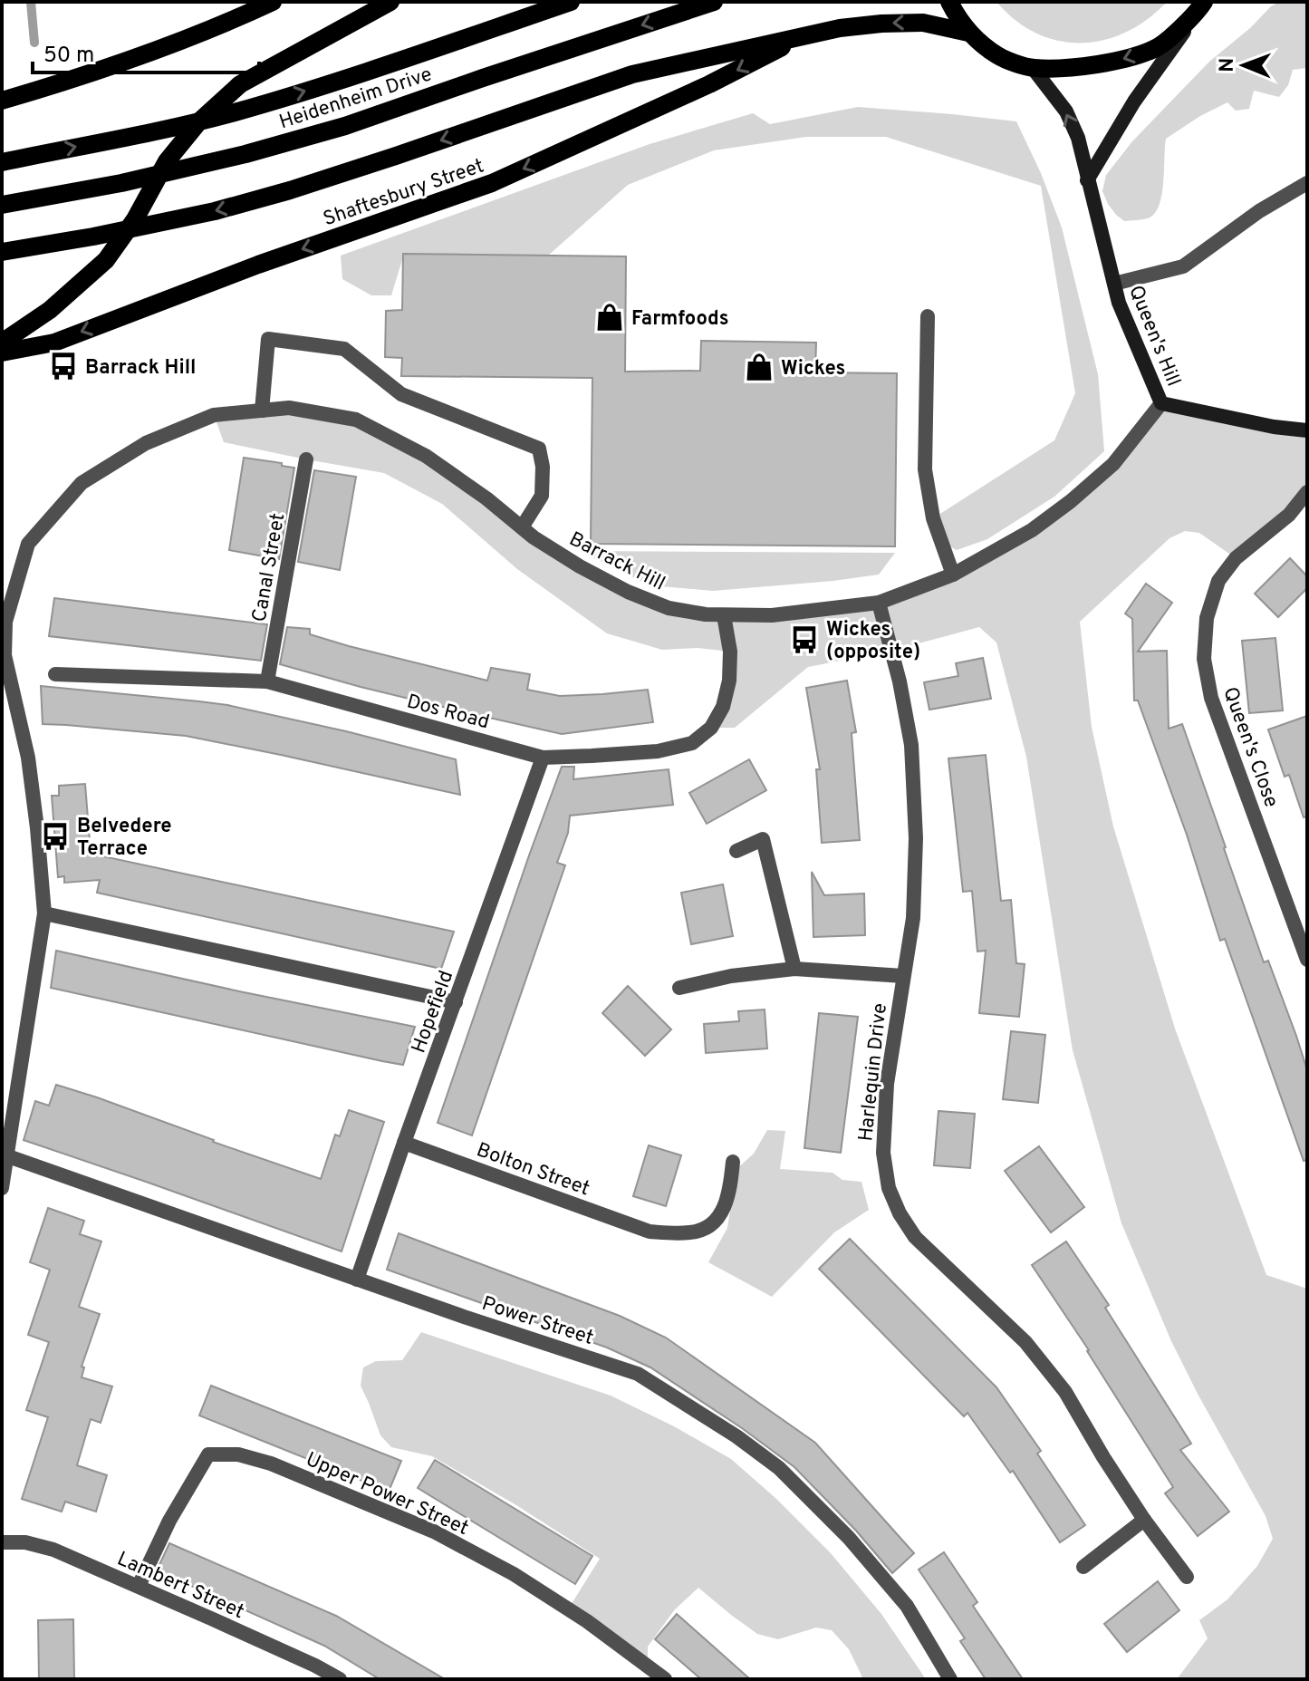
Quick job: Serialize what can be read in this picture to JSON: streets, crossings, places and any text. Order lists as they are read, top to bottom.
{
  "streets": {
    "main road": ["Heidenheim Drive", "Shaftesbury Street", "Queen's Hill"],
    "street": [
      "Barrack Hill",
      "Canal Street",
      "Dos Road",
      "Queen's Close",
      "Hopefield",
      "Harlequin Drive",
      "Bolton Street",
      "Power Street",
      "Upper Power Street",
      "Lambert Street"
    ]
  },
  "crossings": [
    ["Queen's Hill", "Barrack Hill"],
    ["Barrack Hill", "Dos Road"],
    ["Barrack Hill", "Harlequin Drive"],
    ["Barrack Hill", "Power Street"],
    ["Canal Street", "Dos Road"],
    ["Dos Road", "Hopefield"],
    ["Hopefield", "Bolton Street"],
    ["Hopefield", "Power Street"],
    ["Upper Power Street", "Lambert Street"]
  ],
  "places": {
    "shop": ["Farmfoods", "Wickes"],
    "bus stop": ["Barrack Hill", "Wickes (opposite)", "Belvedere Terrace"]
  },
  "scale_bar": "50 m",
  "north": "left"
}
